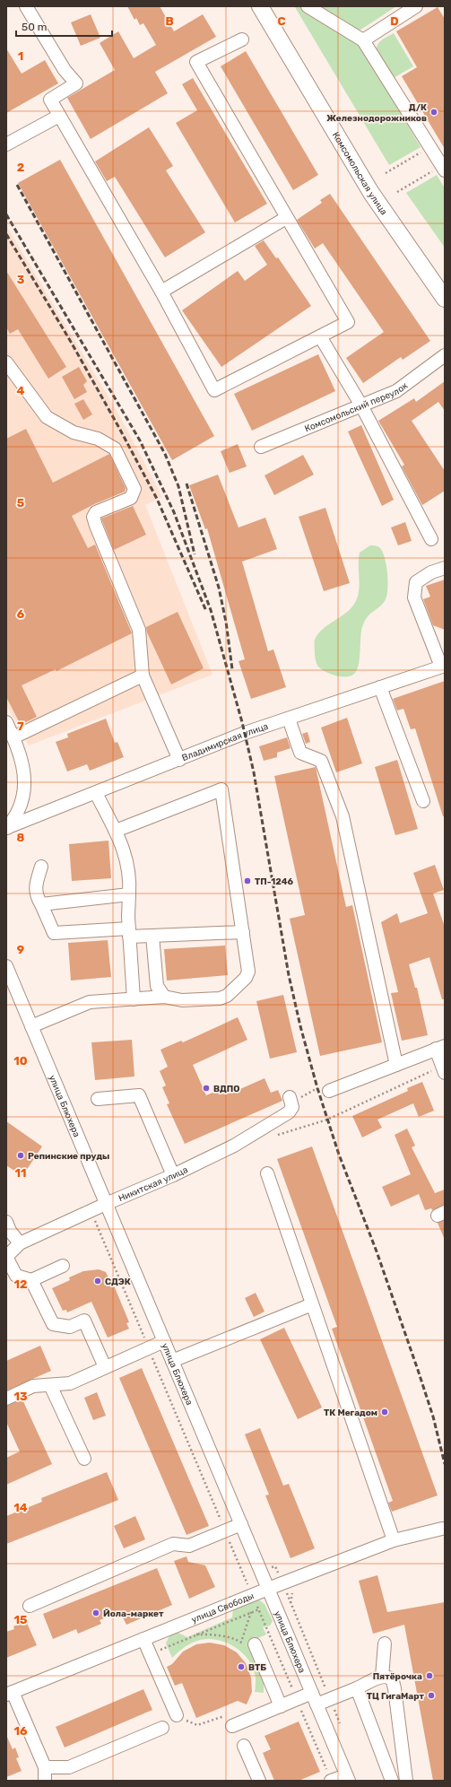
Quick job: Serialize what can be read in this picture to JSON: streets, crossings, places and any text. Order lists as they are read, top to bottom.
{
  "streets": {
    "main road": ["Комсомольская улица"],
    "street": [
      "Комсомольский переулок",
      "Владимирская улица",
      "улица Блюхера",
      "Никитская улица",
      "улица Свободы"
    ]
  },
  "crossings": [
    ["улица Блюхера", "Никитская улица"],
    ["улица Блюхера", "улица Свободы"]
  ],
  "places": [
    "Д/К Железнодорожников",
    "ТП-1246",
    "ВДПО",
    "Репинские пруды",
    "СДЭК",
    "ТК Мегадом",
    "Йола-маркет",
    "ВТБ",
    "Пятёрочка",
    "ТЦ ГигаМарт"
  ],
  "scale_bar": "50 m",
  "grid": {
    "columns": ["B", "C", "D"],
    "rows": [
      "1",
      "2",
      "3",
      "4",
      "5",
      "6",
      "7",
      "8",
      "9",
      "10",
      "11",
      "12",
      "13",
      "14",
      "15",
      "16"
    ]
  }
}
